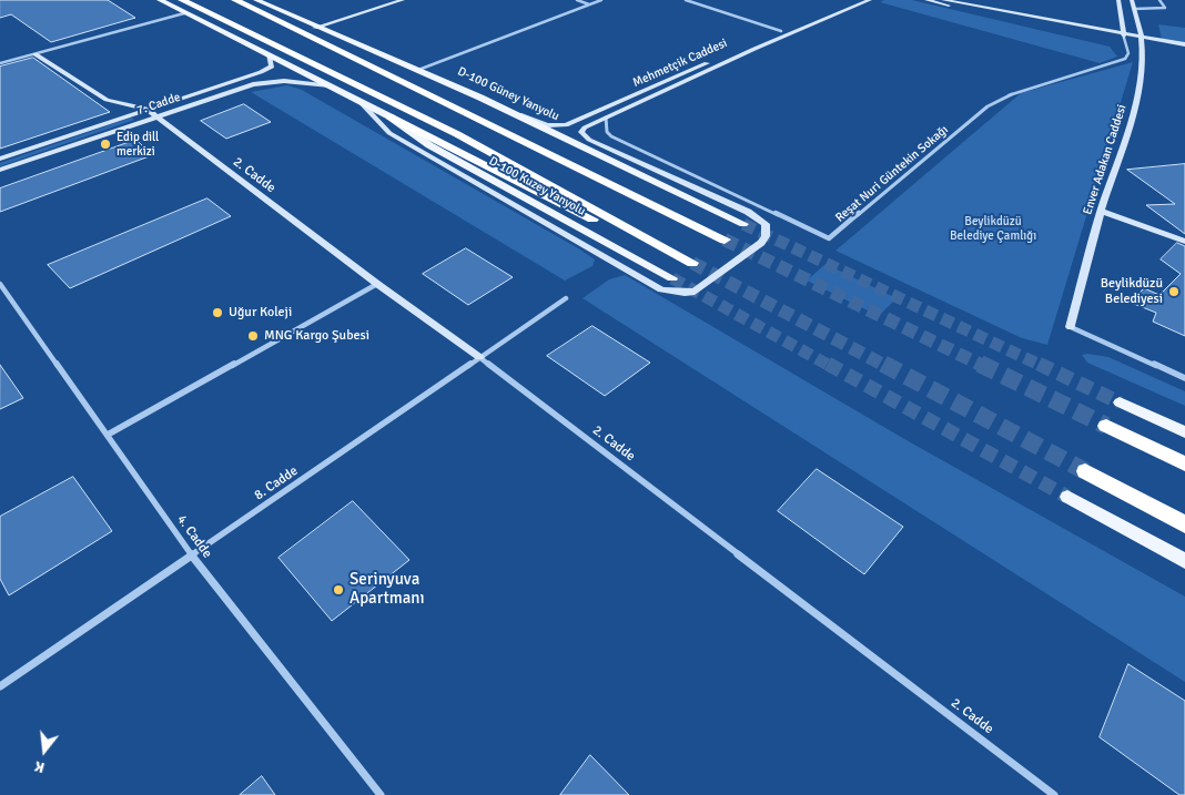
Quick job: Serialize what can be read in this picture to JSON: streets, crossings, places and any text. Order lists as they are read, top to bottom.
{
  "streets": {
    "main road": [
      "Mehmetçik Caddesi",
      "D-100 Güney Yanyolu",
      "7. Cadde",
      "Enver Adakan Caddesi",
      "2. Cadde",
      "D-100 Kuzey Yanyolu"
    ],
    "street": ["Reşat Nuri Güntekin Sokağı", "8. Cadde", "4. Cadde"]
  },
  "crossings": [
    ["Mehmetçik Caddesi", "D-100 Güney Yanyolu"],
    ["Mehmetçik Caddesi", "Reşat Nuri Güntekin Sokağı"],
    ["Mehmetçik Caddesi", "D-100 Kuzey Yanyolu"],
    ["7. Cadde", "2. Cadde"],
    ["2. Cadde", "8. Cadde"],
    ["8. Cadde", "4. Cadde"]
  ],
  "parks": ["Beylikdüzü Belediye Çamlığı"],
  "places": [
    "Edip dill merkizi",
    "Beylikdüzü Belediyesi",
    "Uğur Koleji",
    "MNG Kargo Şubesi",
    "Serinyuva Apartmanı"
  ],
  "north": "bottom"
}
